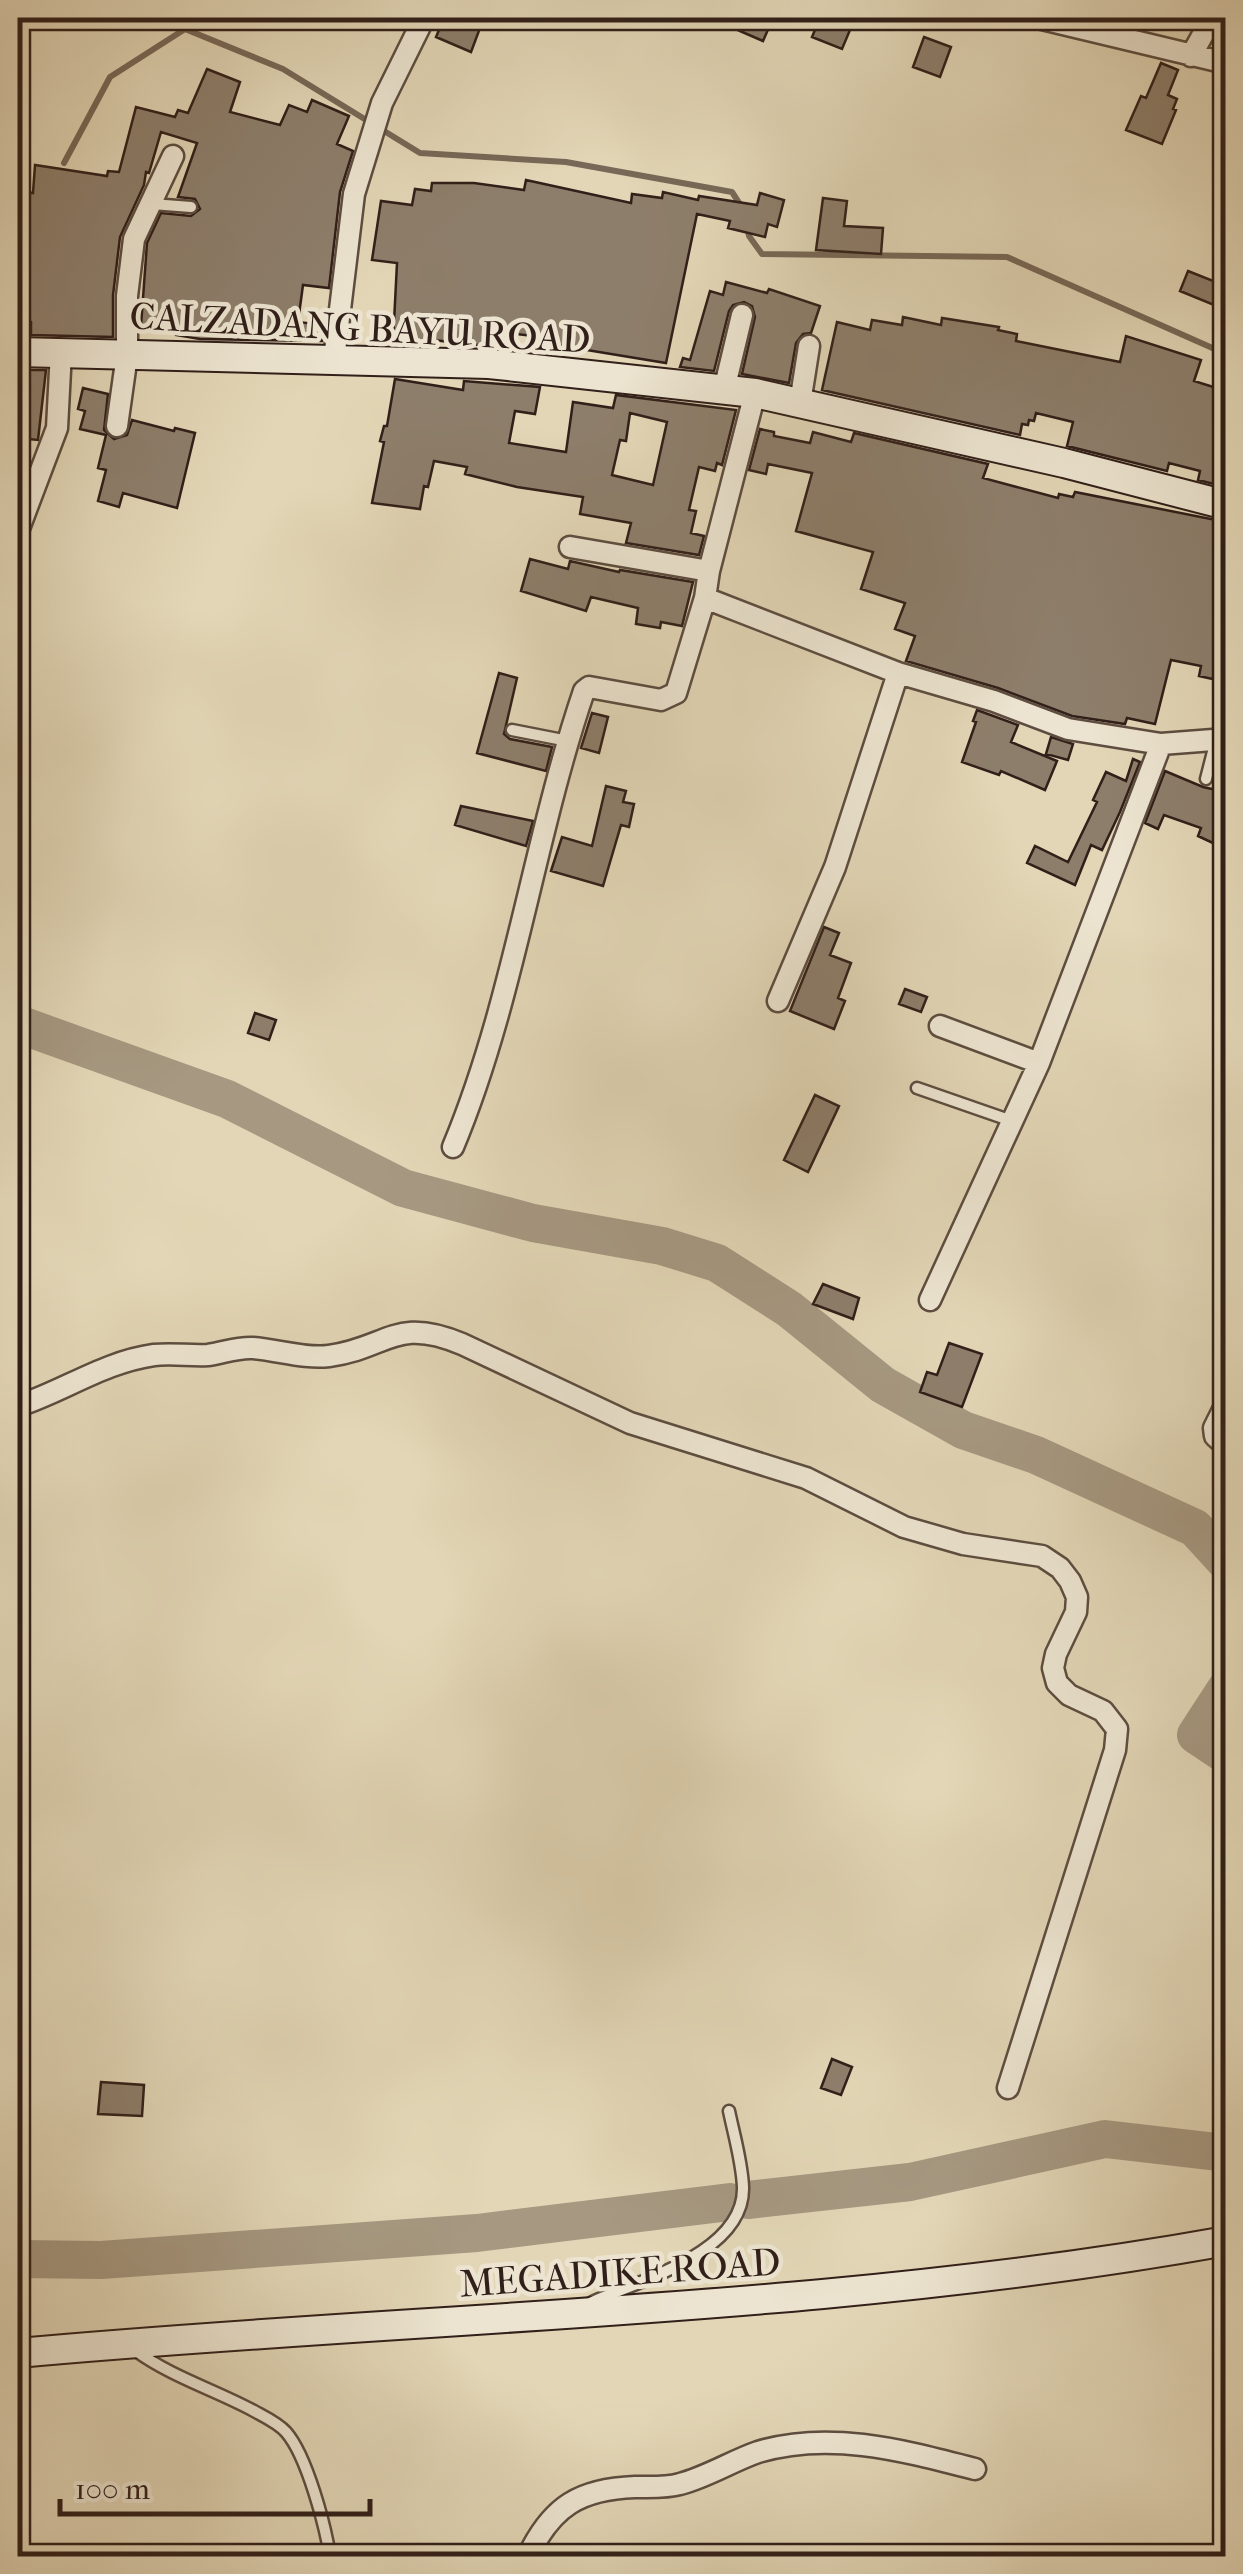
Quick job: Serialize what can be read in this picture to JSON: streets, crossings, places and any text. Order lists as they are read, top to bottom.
{
  "streets": {
    "street": ["CALZADANG BAYU ROAD", "MEGADIKE ROAD"]
  },
  "scale_bar": "100 m"
}
